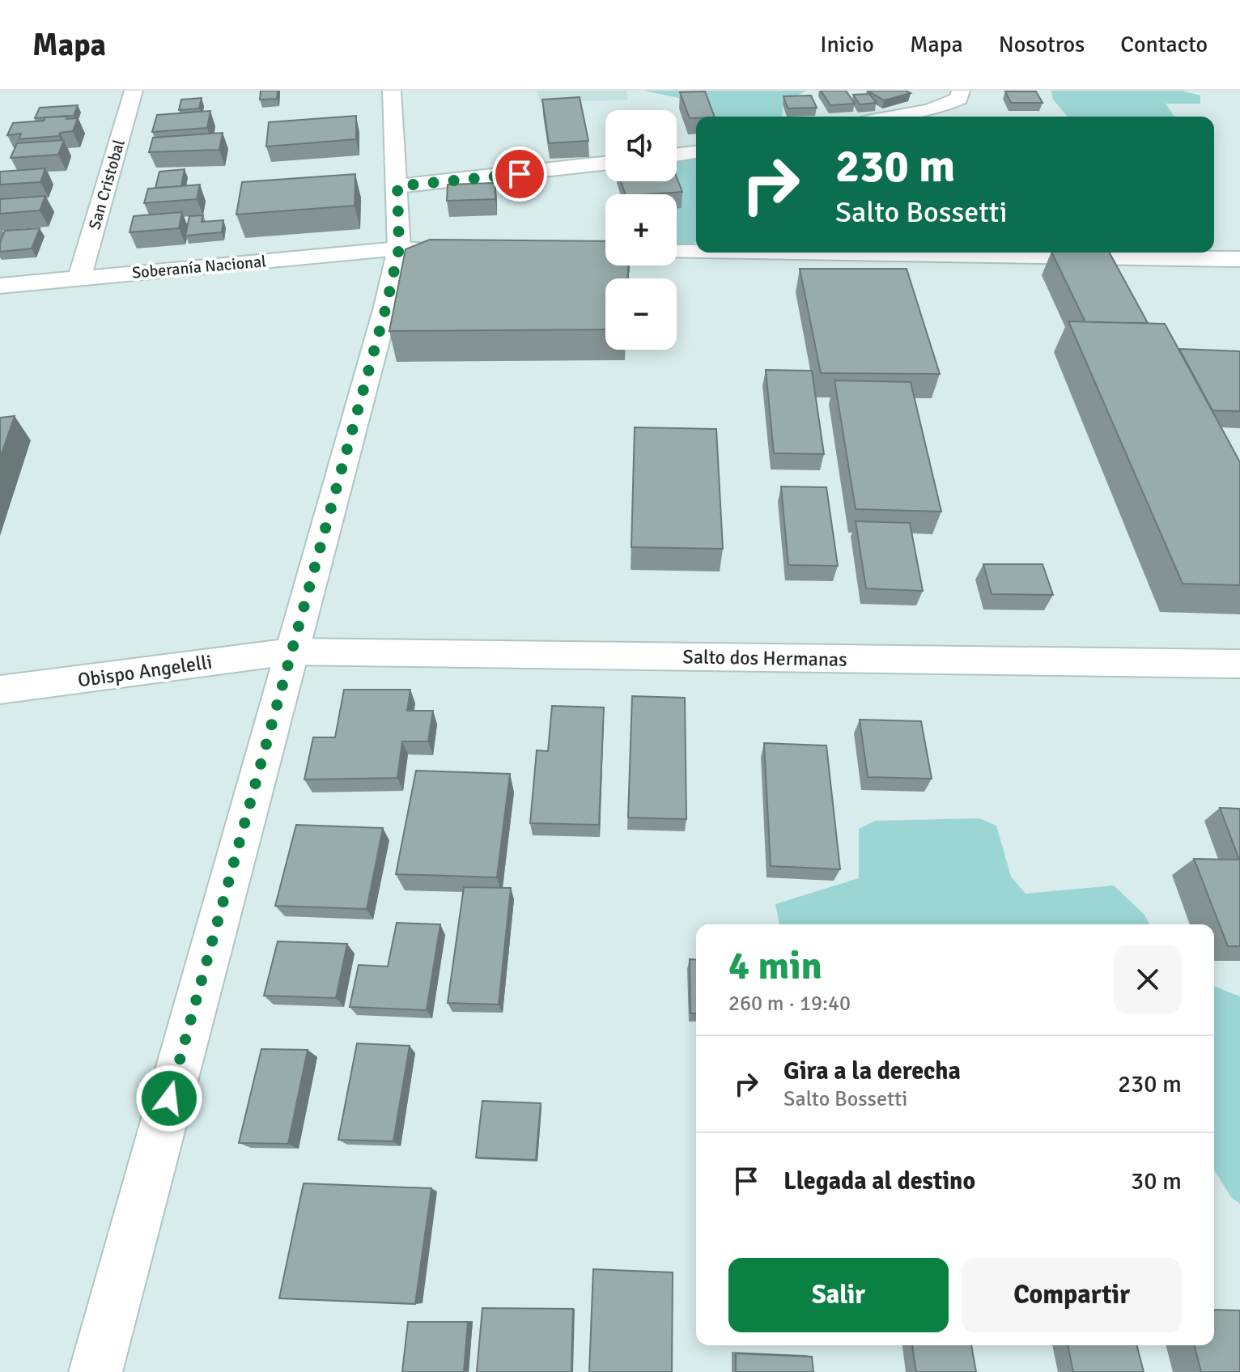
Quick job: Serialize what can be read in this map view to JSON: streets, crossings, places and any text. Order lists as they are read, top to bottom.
{
  "streets": {
    "street": [
      "San Cristobal",
      "Soberanía Nacional",
      "Salto dos Hermanas",
      "Obispo Angelelli"
    ]
  },
  "crossings": [
    ["San Cristobal", "Soberanía Nacional"],
    ["Salto dos Hermanas", "Obispo Angelelli"]
  ],
  "page": {
    "header": "Mapa",
    "nav": [
      "Inicio",
      "Mapa",
      "Nosotros",
      "Contacto"
    ],
    "map_buttons": ["+", "−"],
    "turn": ["230 m", "Salto Bossetti"],
    "heading": ["4 min", "260 m · 19:40"],
    "list": [
      {
        "name": "Gira a la derecha",
        "note": "Salto Bossetti",
        "value": "230 m"
      },
      {
        "name": "Llegada al destino",
        "value": "30 m"
      }
    ],
    "buttons": ["Salir", "Compartir"]
  }
}
